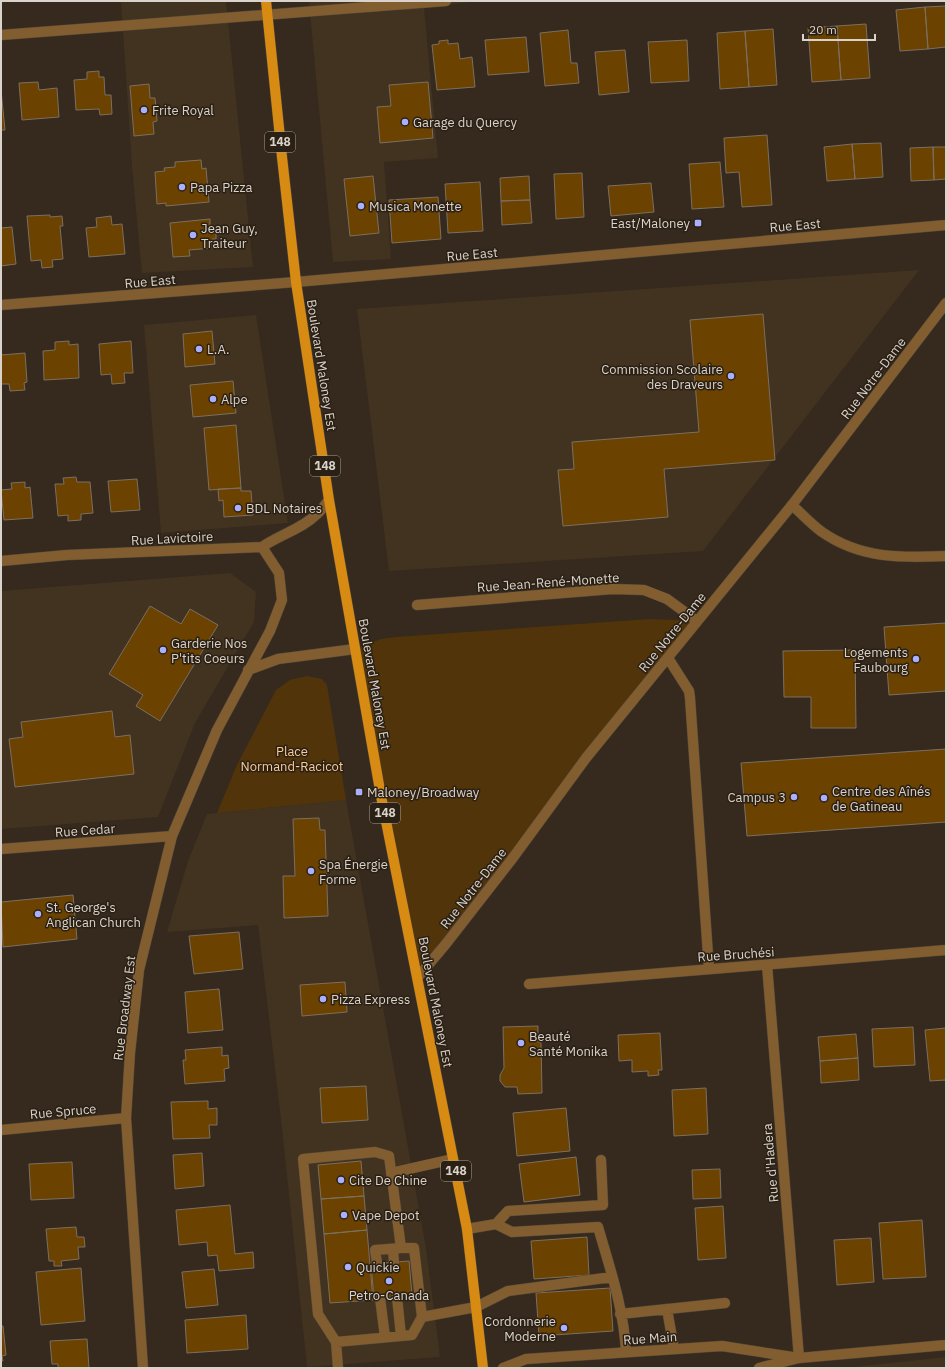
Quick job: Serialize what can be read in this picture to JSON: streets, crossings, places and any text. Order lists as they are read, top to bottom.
{
  "streets": {
    "main road": ["148", "Boulevard Maloney Est"],
    "street": [
      "Rue East",
      "Rue Notre-Dame",
      "Rue Lavictoire",
      "Rue Jean-René-Monette",
      "Rue Cedar",
      "Rue Bruchési",
      "Rue Broadway Est",
      "Rue Spruce",
      "Rue d'Hadera",
      "Rue Main"
    ]
  },
  "crossings": [
    ["Rue East", "Boulevard Maloney Est"],
    ["Boulevard Maloney Est", "Rue Notre-Dame"],
    ["Rue Notre-Dame", "Rue Jean-René-Monette"],
    ["Rue Lavictoire", "Rue Broadway Est"],
    ["Rue Cedar", "Rue Broadway Est"],
    ["Rue Bruchési", "Rue d'Hadera"],
    ["Rue Broadway Est", "Rue Spruce"],
    ["Rue d'Hadera", "Rue Main"]
  ],
  "parks": ["Place Normand-Racicot"],
  "places": {
    "other": [
      "Frite Royal",
      "Garage du Quercy",
      "Papa Pizza",
      "Musica Monette",
      "Jean Guy, Traiteur",
      "L.A.",
      "Commission Scolaire des Draveurs",
      "Alpe",
      "BDL Notaires",
      "Garderie Nos P'tits Coeurs",
      "Logements Faubourg",
      "Campus 3",
      "Centre des Aînés de Gatineau",
      "Spa Énergie Forme",
      "St. George's Anglican Church",
      "Pizza Express",
      "Beauté Santé Monika",
      "Cite De Chine",
      "Vape Depot",
      "Quickie",
      "Petro-Canada",
      "Cordonnerie Moderne"
    ],
    "transit": ["East/Maloney", "Maloney/Broadway"]
  },
  "scale_bar": "20 m"
}
